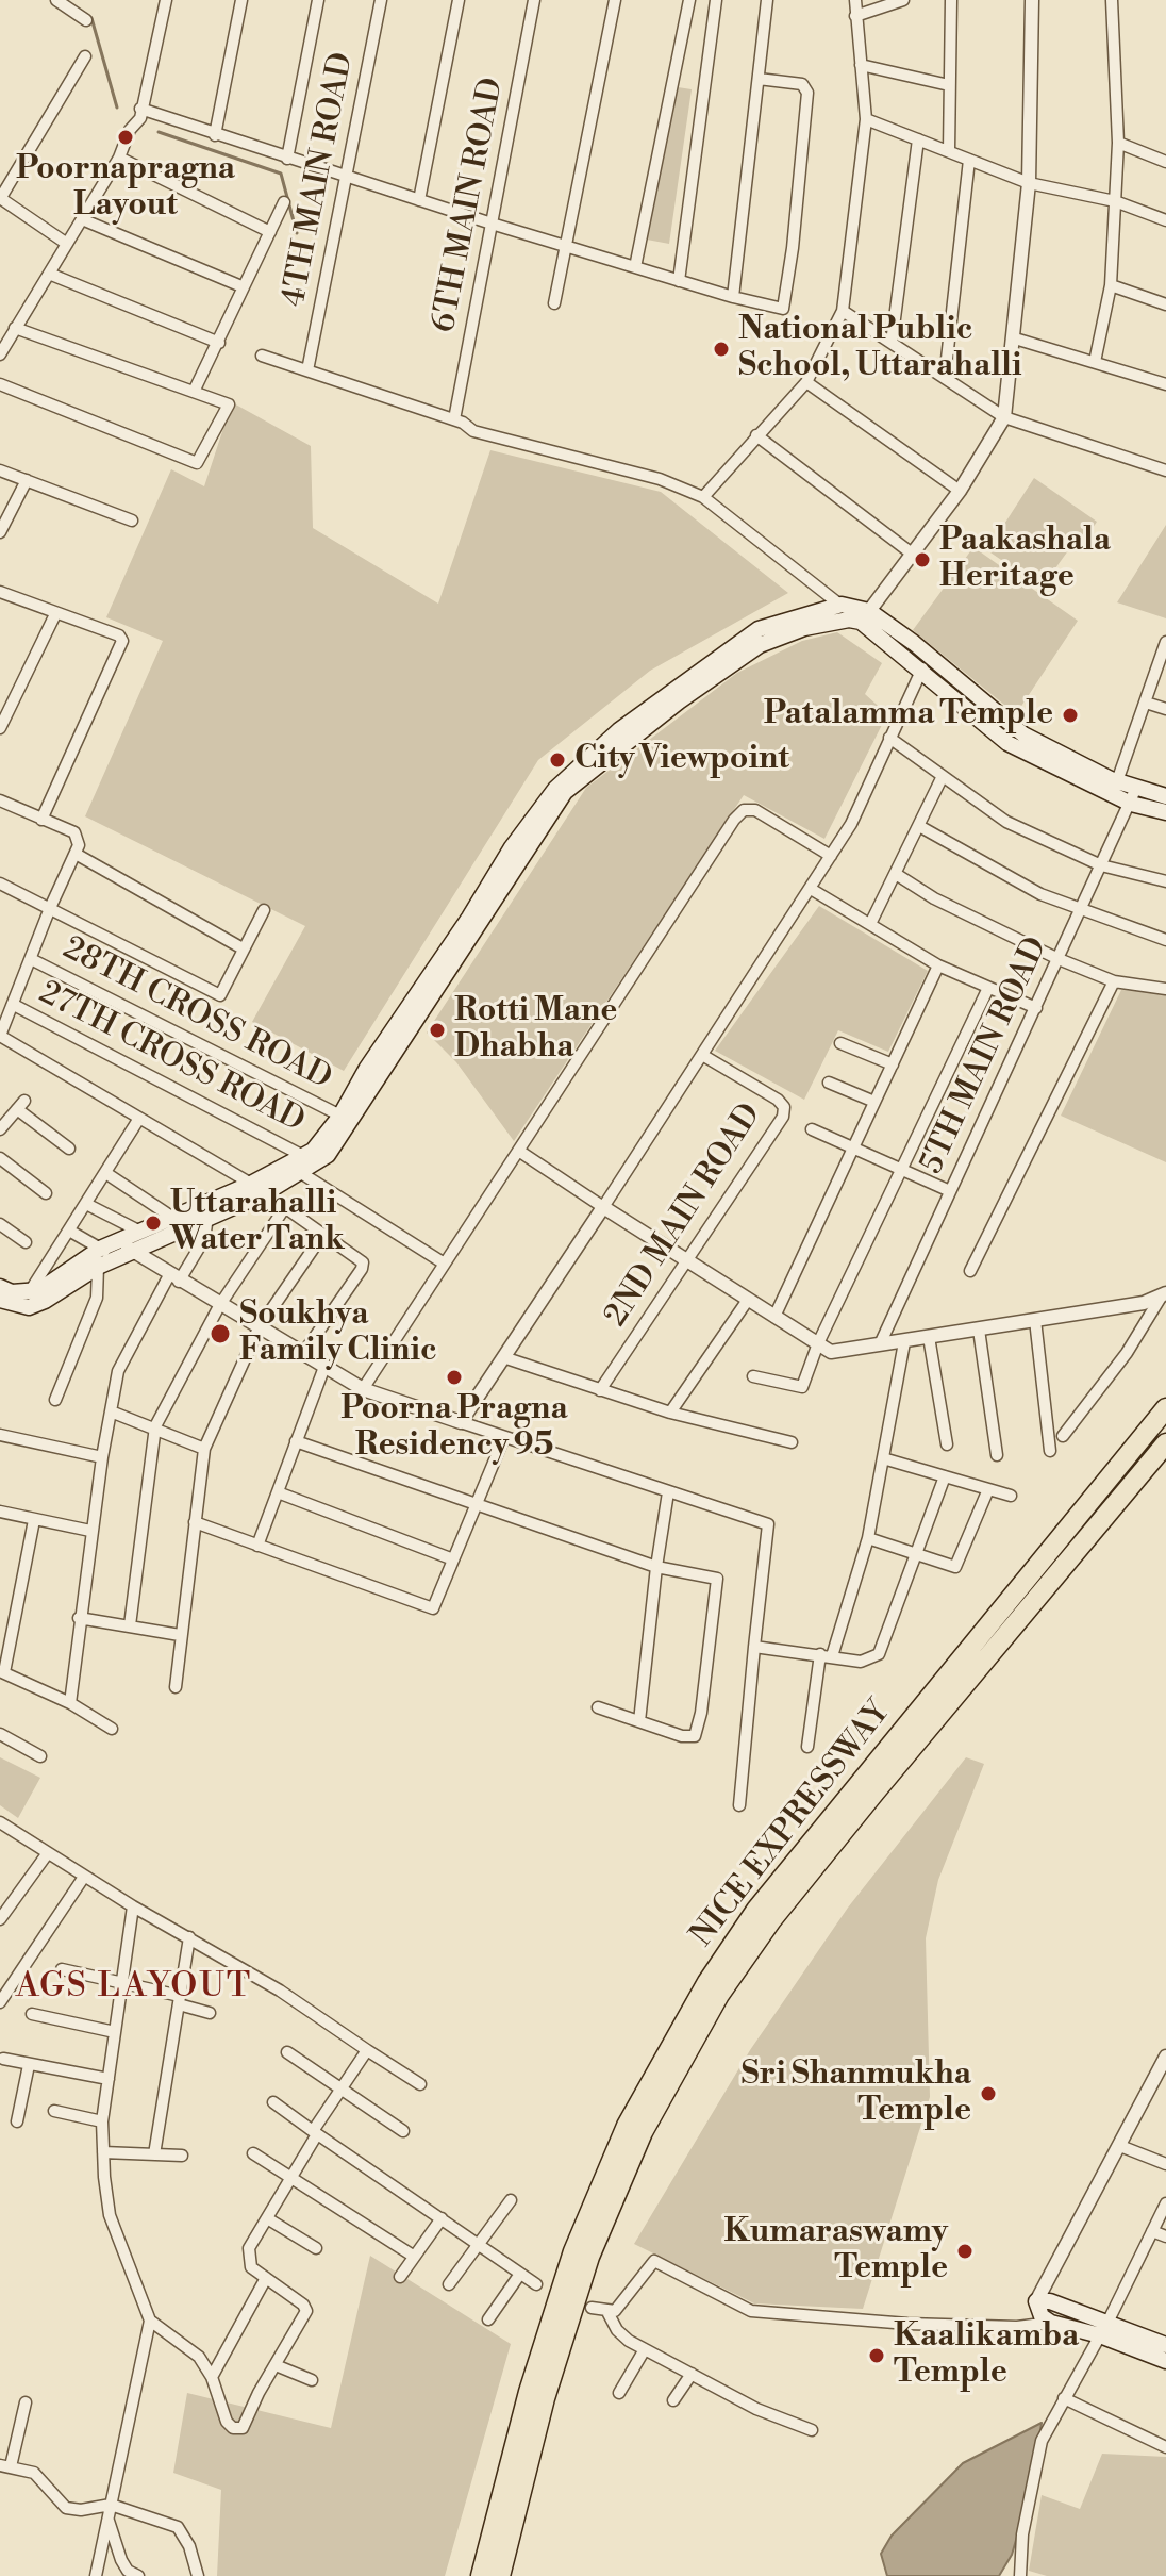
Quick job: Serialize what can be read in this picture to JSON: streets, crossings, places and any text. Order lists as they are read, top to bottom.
{
  "streets": {
    "highway": ["NICE EXPRESSWAY"],
    "street": [
      "4TH MAIN ROAD",
      "6TH MAIN ROAD",
      "28TH CROSS ROAD",
      "5TH MAIN ROAD",
      "27TH CROSS ROAD",
      "2ND MAIN ROAD"
    ]
  },
  "districts": ["AGS LAYOUT"],
  "places": [
    "Poornapragna Layout",
    "National Public School, Uttarahalli",
    "Paakashala Heritage",
    "Patalamma Temple",
    "City Viewpoint",
    "Rotti Mane Dhabha",
    "Uttarahalli Water Tank",
    "Soukhya Family Clinic",
    "Poorna Pragna Residency 95",
    "Sri Shanmukha Temple",
    "Kumaraswamy Temple",
    "Kaalikamba Temple"
  ]
}
